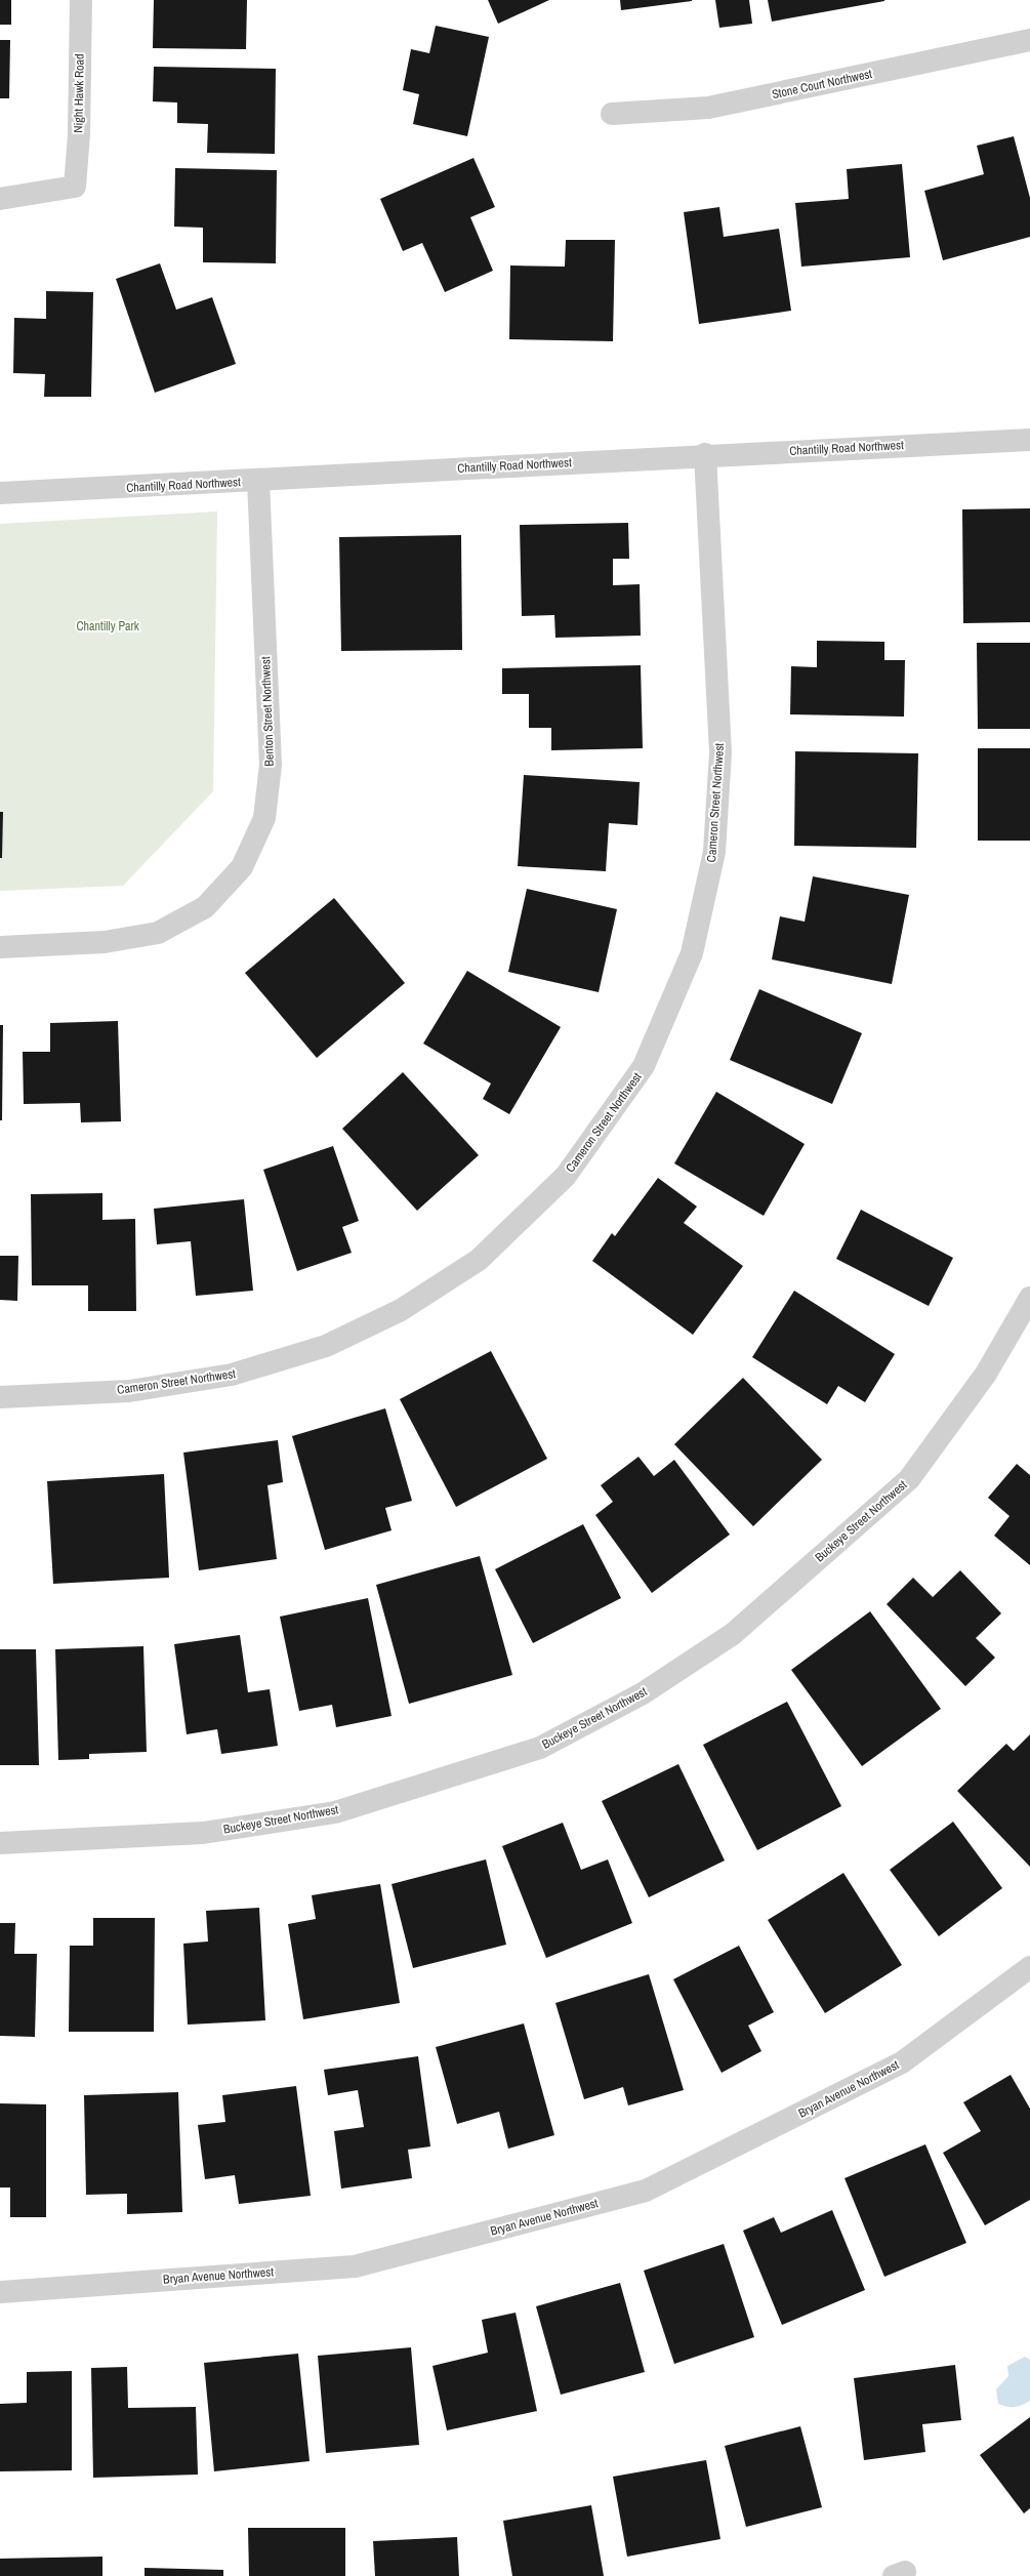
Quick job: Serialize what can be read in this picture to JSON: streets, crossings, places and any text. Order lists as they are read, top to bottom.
{
  "streets": {
    "street": [
      "Stone Court Northwest",
      "Night Hawk Road",
      "Chantilly Road Northwest",
      "Benton Street Northwest",
      "Cameron Street Northwest",
      "Buckeye Street Northwest",
      "Bryan Avenue Northwest"
    ]
  },
  "crossings": [
    ["Chantilly Road Northwest", "Benton Street Northwest"],
    ["Chantilly Road Northwest", "Cameron Street Northwest"]
  ],
  "parks": ["Chantilly Park"]
}
